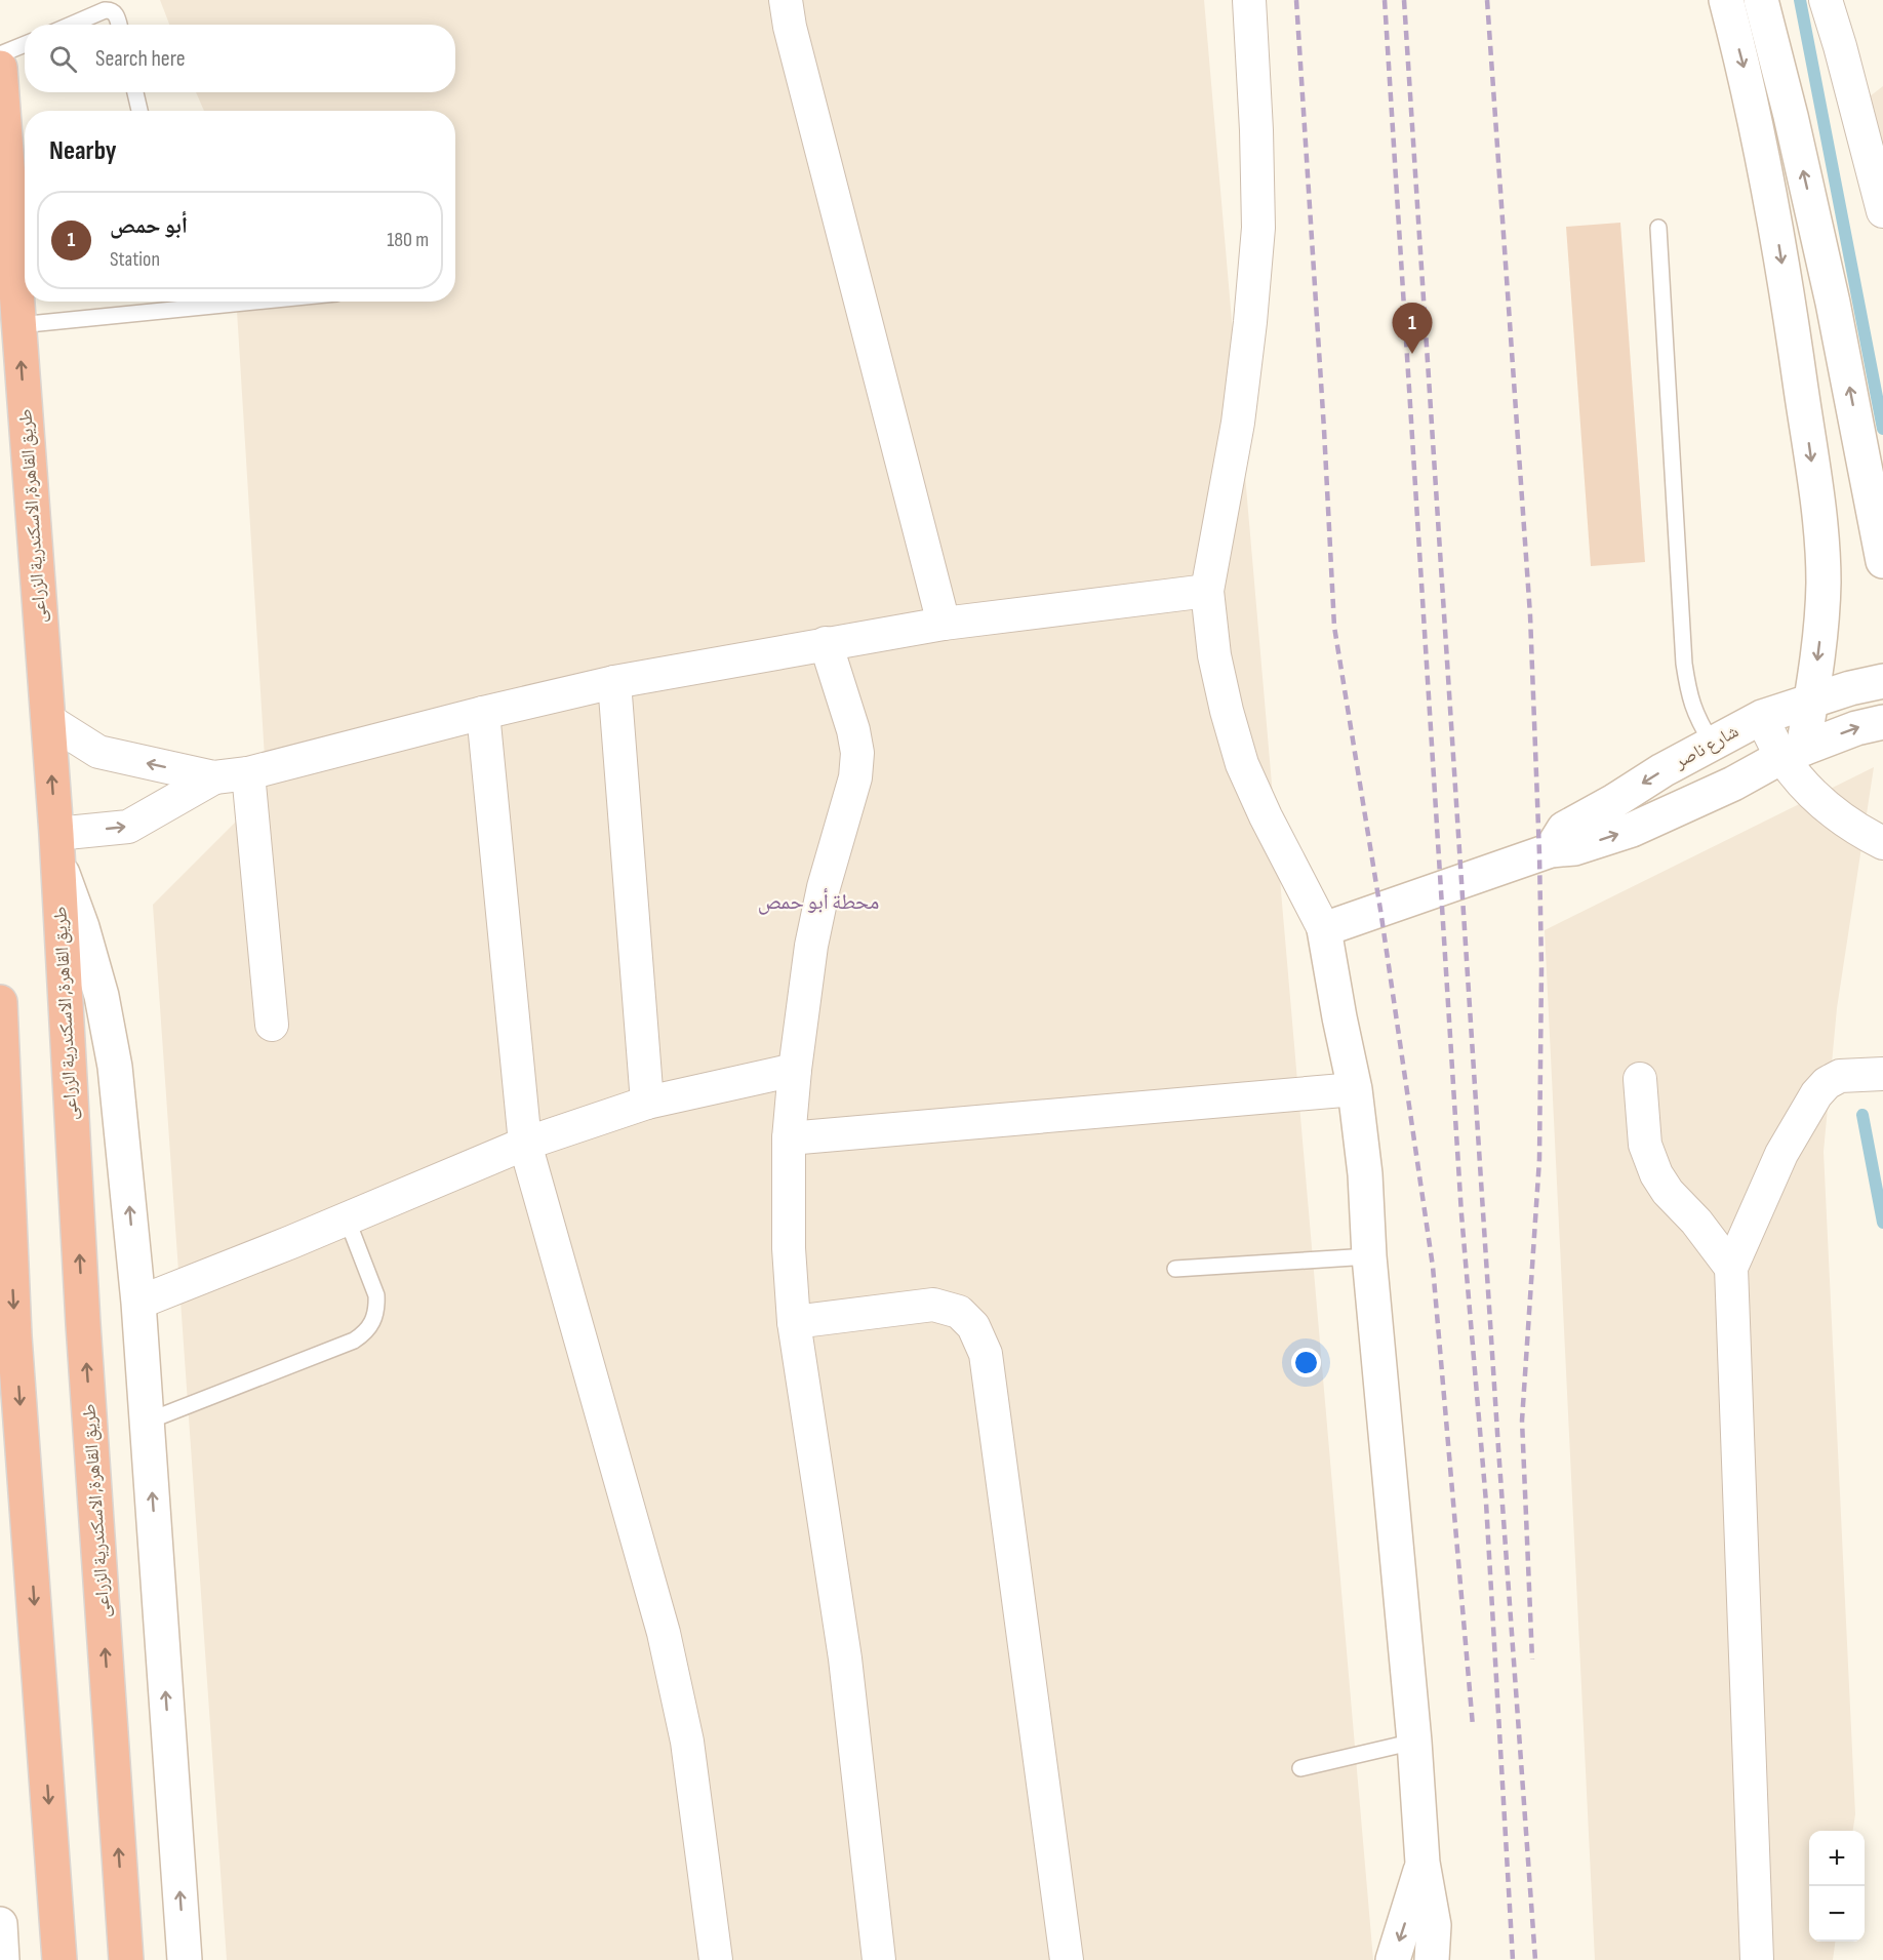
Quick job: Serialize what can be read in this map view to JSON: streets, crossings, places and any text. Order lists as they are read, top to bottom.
{
  "streets": {
    "highway": ["طريق القاهرة, الاسكندرية الزراعى"],
    "street": ["شارع ناصر"]
  },
  "districts": ["محطة أبو حمص"],
  "page": {
    "search": "Search here",
    "heading": "Nearby",
    "list": [
      {
        "mark": "1",
        "name": "أبو حمص",
        "note": "Station",
        "value": "180 m"
      }
    ],
    "pins": "1",
    "map_buttons": ["+", "−"]
  }
}
